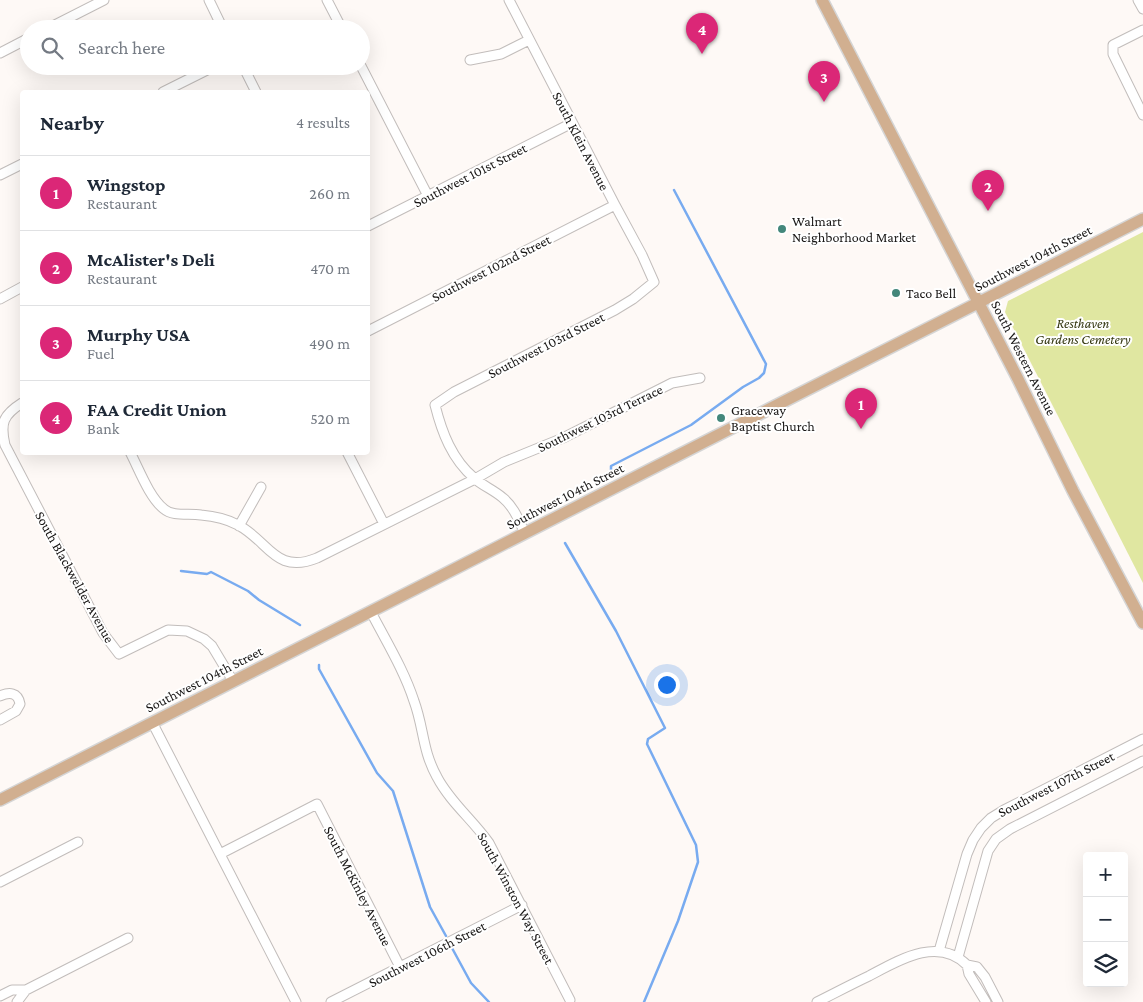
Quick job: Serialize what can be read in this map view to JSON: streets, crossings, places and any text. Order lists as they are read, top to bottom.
{
  "streets": {
    "main road": ["Southwest 104th Street", "South Western Avenue"],
    "street": [
      "South Klein Avenue",
      "Southwest 101st Street",
      "Southwest 102nd Street",
      "Southwest 103rd Street",
      "Southwest 103rd Terrace",
      "South Blackwelder Avenue",
      "Southwest 107th Street",
      "South McKinley Avenue",
      "South Winston Way Street",
      "Southwest 106th Street"
    ]
  },
  "crossings": [
    ["South Klein Avenue", "Southwest 101st Street"],
    ["South Klein Avenue", "Southwest 102nd Street"],
    ["South Klein Avenue", "Southwest 103rd Street"],
    ["Southwest 104th Street", "South Western Avenue"],
    ["Southwest 104th Street", "South Blackwelder Avenue"],
    ["Southwest 104th Street", "South Winston Way Street"],
    ["Southwest 103rd Street", "Southwest 103rd Terrace"],
    ["South McKinley Avenue", "Southwest 106th Street"],
    ["South Winston Way Street", "Southwest 106th Street"]
  ],
  "parks": ["Resthaven Gardens Cemetery"],
  "places": ["Walmart Neighborhood Market", "Taco Bell", "Graceway Baptist Church"],
  "page": {
    "pins": [
      "4",
      "3",
      "2",
      "1"
    ],
    "search": "Search here",
    "heading": ["Nearby", "4 results"],
    "list": [
      {
        "mark": "1",
        "name": "Wingstop",
        "note": "Restaurant",
        "value": "260 m"
      },
      {
        "mark": "2",
        "name": "McAlister's Deli",
        "note": "Restaurant",
        "value": "470 m"
      },
      {
        "mark": "3",
        "name": "Murphy USA",
        "note": "Fuel",
        "value": "490 m"
      },
      {
        "mark": "4",
        "name": "FAA Credit Union",
        "note": "Bank",
        "value": "520 m"
      }
    ],
    "map_buttons": ["+", "−"]
  }
}
